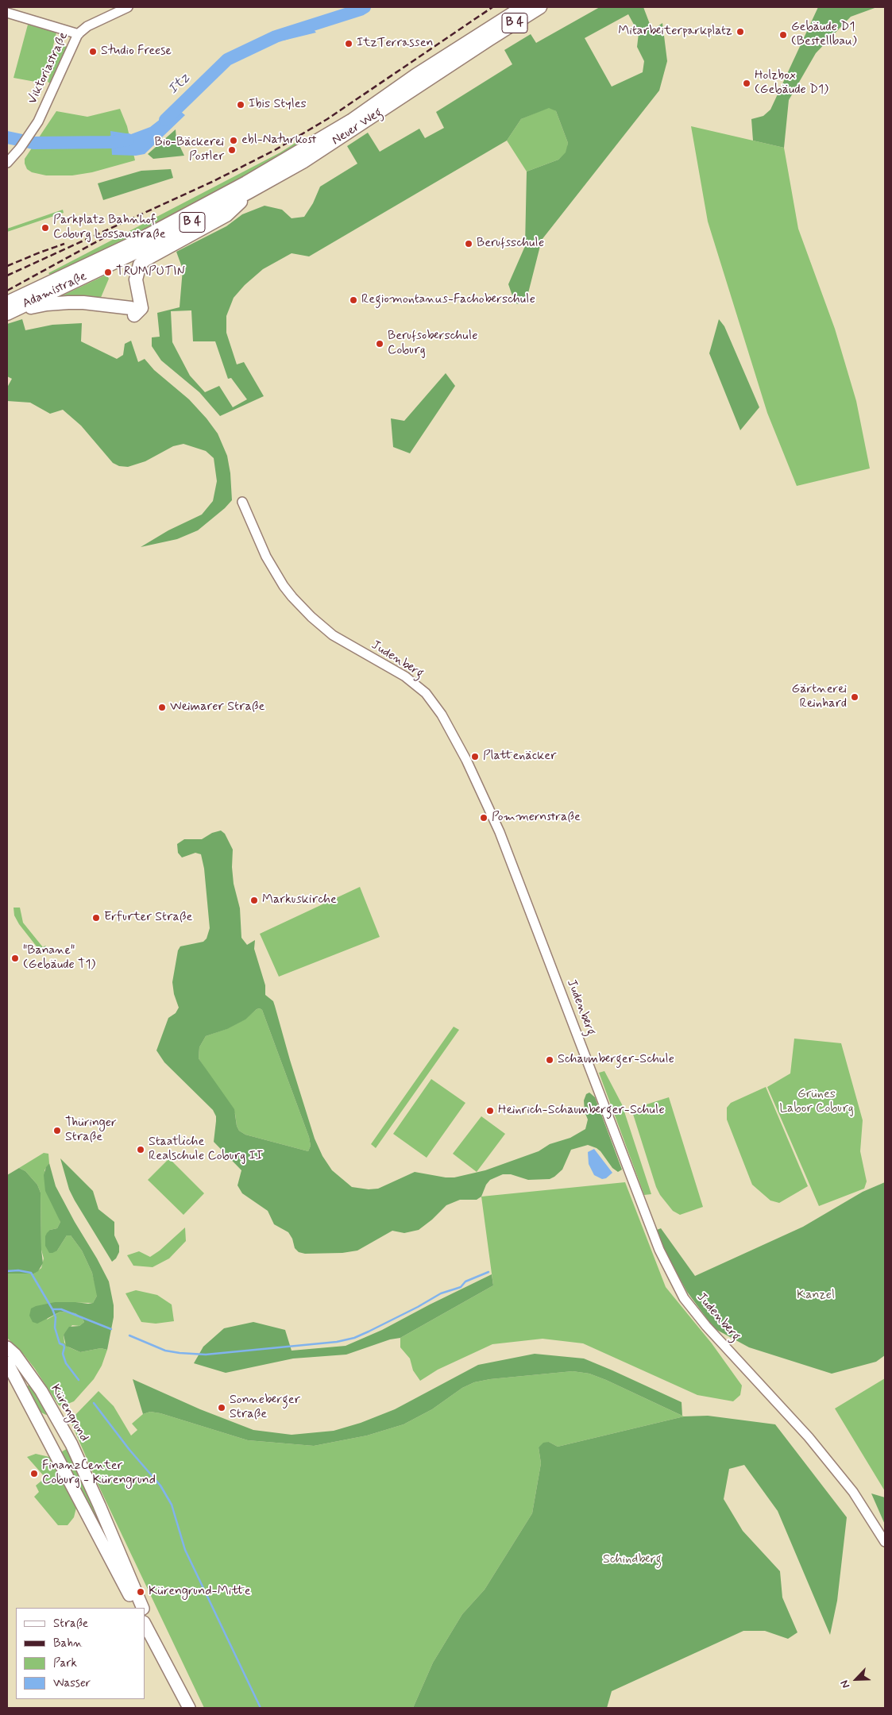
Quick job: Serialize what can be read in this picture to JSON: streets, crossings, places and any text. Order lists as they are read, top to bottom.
{
  "streets": {
    "highway": ["B 4", "Neuer Weg", "Adamistraße"],
    "main road": ["Kürengrund"],
    "street": ["Viktoriastraße", "Judenberg"]
  },
  "crossings": [
    ["B 4", "Neuer Weg"],
    ["B 4", "Adamistraße"],
    ["Neuer Weg", "Adamistraße"]
  ],
  "water": ["Itz"],
  "parks": ["Grünes Labor Coburg", "Kanzel", "Schindberg"],
  "places": [
    "Mitarbeiterparkplatz",
    "Gebäude D1 (Bestellbau)",
    "ItzTerrassen",
    "Studio Freese",
    "Holzbox (Gebäude D1)",
    "Ibis Styles",
    "ebl-Naturkost",
    "Bio-Bäckerei Postler",
    "Parkplatz Bahnhof Coburg Lossaustraße",
    "Berufsschule",
    "TRUMPUTIN",
    "Regiomontanus-Fachoberschule",
    "Berufsoberschule Coburg",
    "Gärtnerei Reinhard",
    "Weimarer Straße",
    "Plattenäcker",
    "Pommernstraße",
    "Markuskirche",
    "Erfurter Straße",
    "\"Banane\" (Gebäude T1)",
    "Schaumberger-Schule",
    "Heinrich-Schaumberger-Schule",
    "Thüringer Straße",
    "Staatliche Realschule Coburg II",
    "Sonneberger Straße",
    "FinanzCenter Coburg - Kürengrund",
    "Kürengrund-Mitte"
  ],
  "legend": [
    "Straße",
    "Bahn",
    "Park",
    "Wasser"
  ],
  "north": "bottom left"
}
